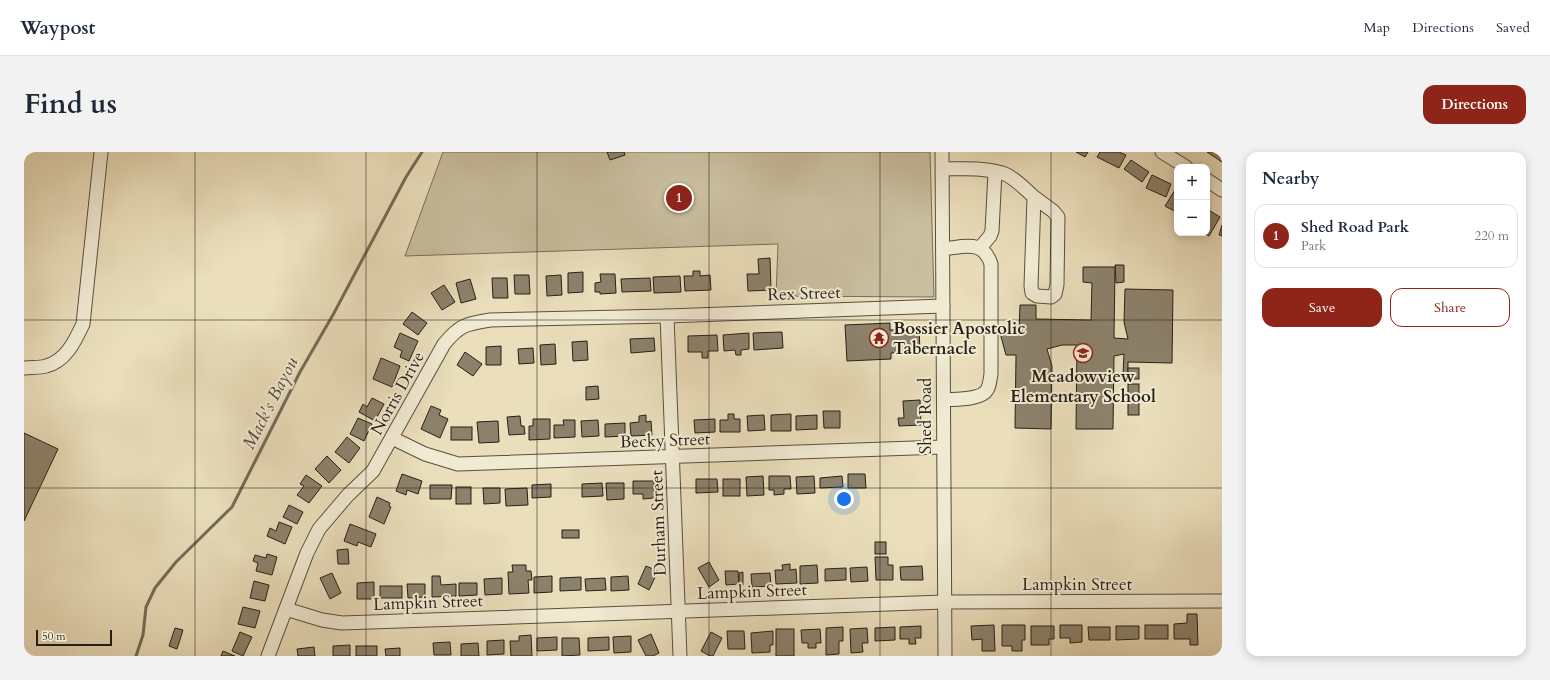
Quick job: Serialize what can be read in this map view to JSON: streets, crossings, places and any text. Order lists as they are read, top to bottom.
{
  "streets": {
    "street": [
      "Rex Street",
      "Norris Drive",
      "Shed Road",
      "Becky Street",
      "Durham Street",
      "Lampkin Street"
    ]
  },
  "crossings": [
    ["Rex Street", "Norris Drive"],
    ["Rex Street", "Shed Road"],
    ["Rex Street", "Durham Street"],
    ["Norris Drive", "Becky Street"],
    ["Norris Drive", "Durham Street"],
    ["Norris Drive", "Lampkin Street"],
    ["Shed Road", "Becky Street"],
    ["Shed Road", "Lampkin Street"],
    ["Becky Street", "Durham Street"],
    ["Durham Street", "Lampkin Street"]
  ],
  "water": ["Mack's Bayou"],
  "places": {
    "temple": ["Bossier Apostolic Tabernacle"],
    "school or university": ["Meadowview Elementary School"]
  },
  "scale_bar": "50 m",
  "page": {
    "header": "Waypost",
    "nav": ["Map", "Directions", "Saved"],
    "title": "Find us",
    "buttons": [
      "Directions",
      ["Save", "Share"]
    ],
    "heading": "Nearby",
    "map_buttons": ["+", "−"],
    "pins": "1",
    "list": [
      {
        "mark": "1",
        "name": "Shed Road Park",
        "note": "Park",
        "value": "220 m"
      }
    ],
    "scale": "50 m"
  }
}
